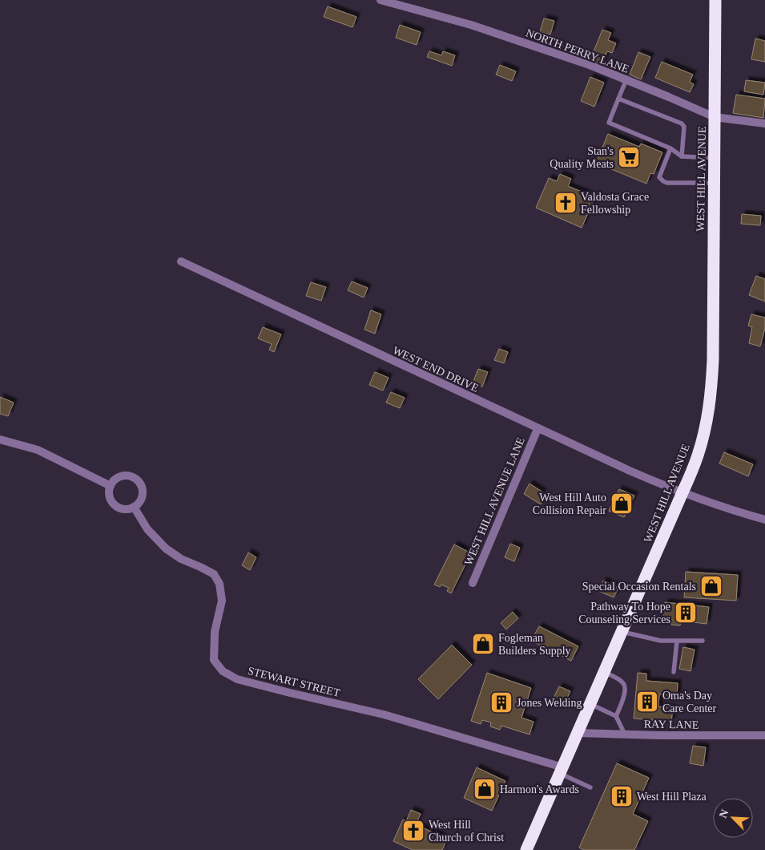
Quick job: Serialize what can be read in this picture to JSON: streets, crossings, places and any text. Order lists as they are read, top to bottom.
{
  "streets": {
    "highway": ["WEST HILL AVENUE"],
    "street": [
      "NORTH PERRY LANE",
      "WEST END DRIVE",
      "WEST HILL AVENUE LANE",
      "STEWART STREET",
      "RAY LANE"
    ]
  },
  "crossings": [
    ["NORTH PERRY LANE", "WEST HILL AVENUE"],
    ["WEST HILL AVENUE", "WEST END DRIVE"],
    ["WEST HILL AVENUE", "STEWART STREET"],
    ["WEST HILL AVENUE", "RAY LANE"],
    ["WEST END DRIVE", "WEST HILL AVENUE LANE"]
  ],
  "places": {
    "supermarket": ["Stan's Quality Meats"],
    "church": ["Valdosta Grace Fellowship", "West Hill Church of Christ"],
    "shop": [
      "West Hill Auto Collision Repair",
      "Special Occasion Rentals",
      "Fogleman Builders Supply",
      "Harmon's Awards"
    ],
    "building": [
      "Pathway To Hope Counseling Services",
      "Oma's Day Care Center",
      "Jones Welding",
      "West Hill Plaza"
    ]
  },
  "north": "top left"
}
